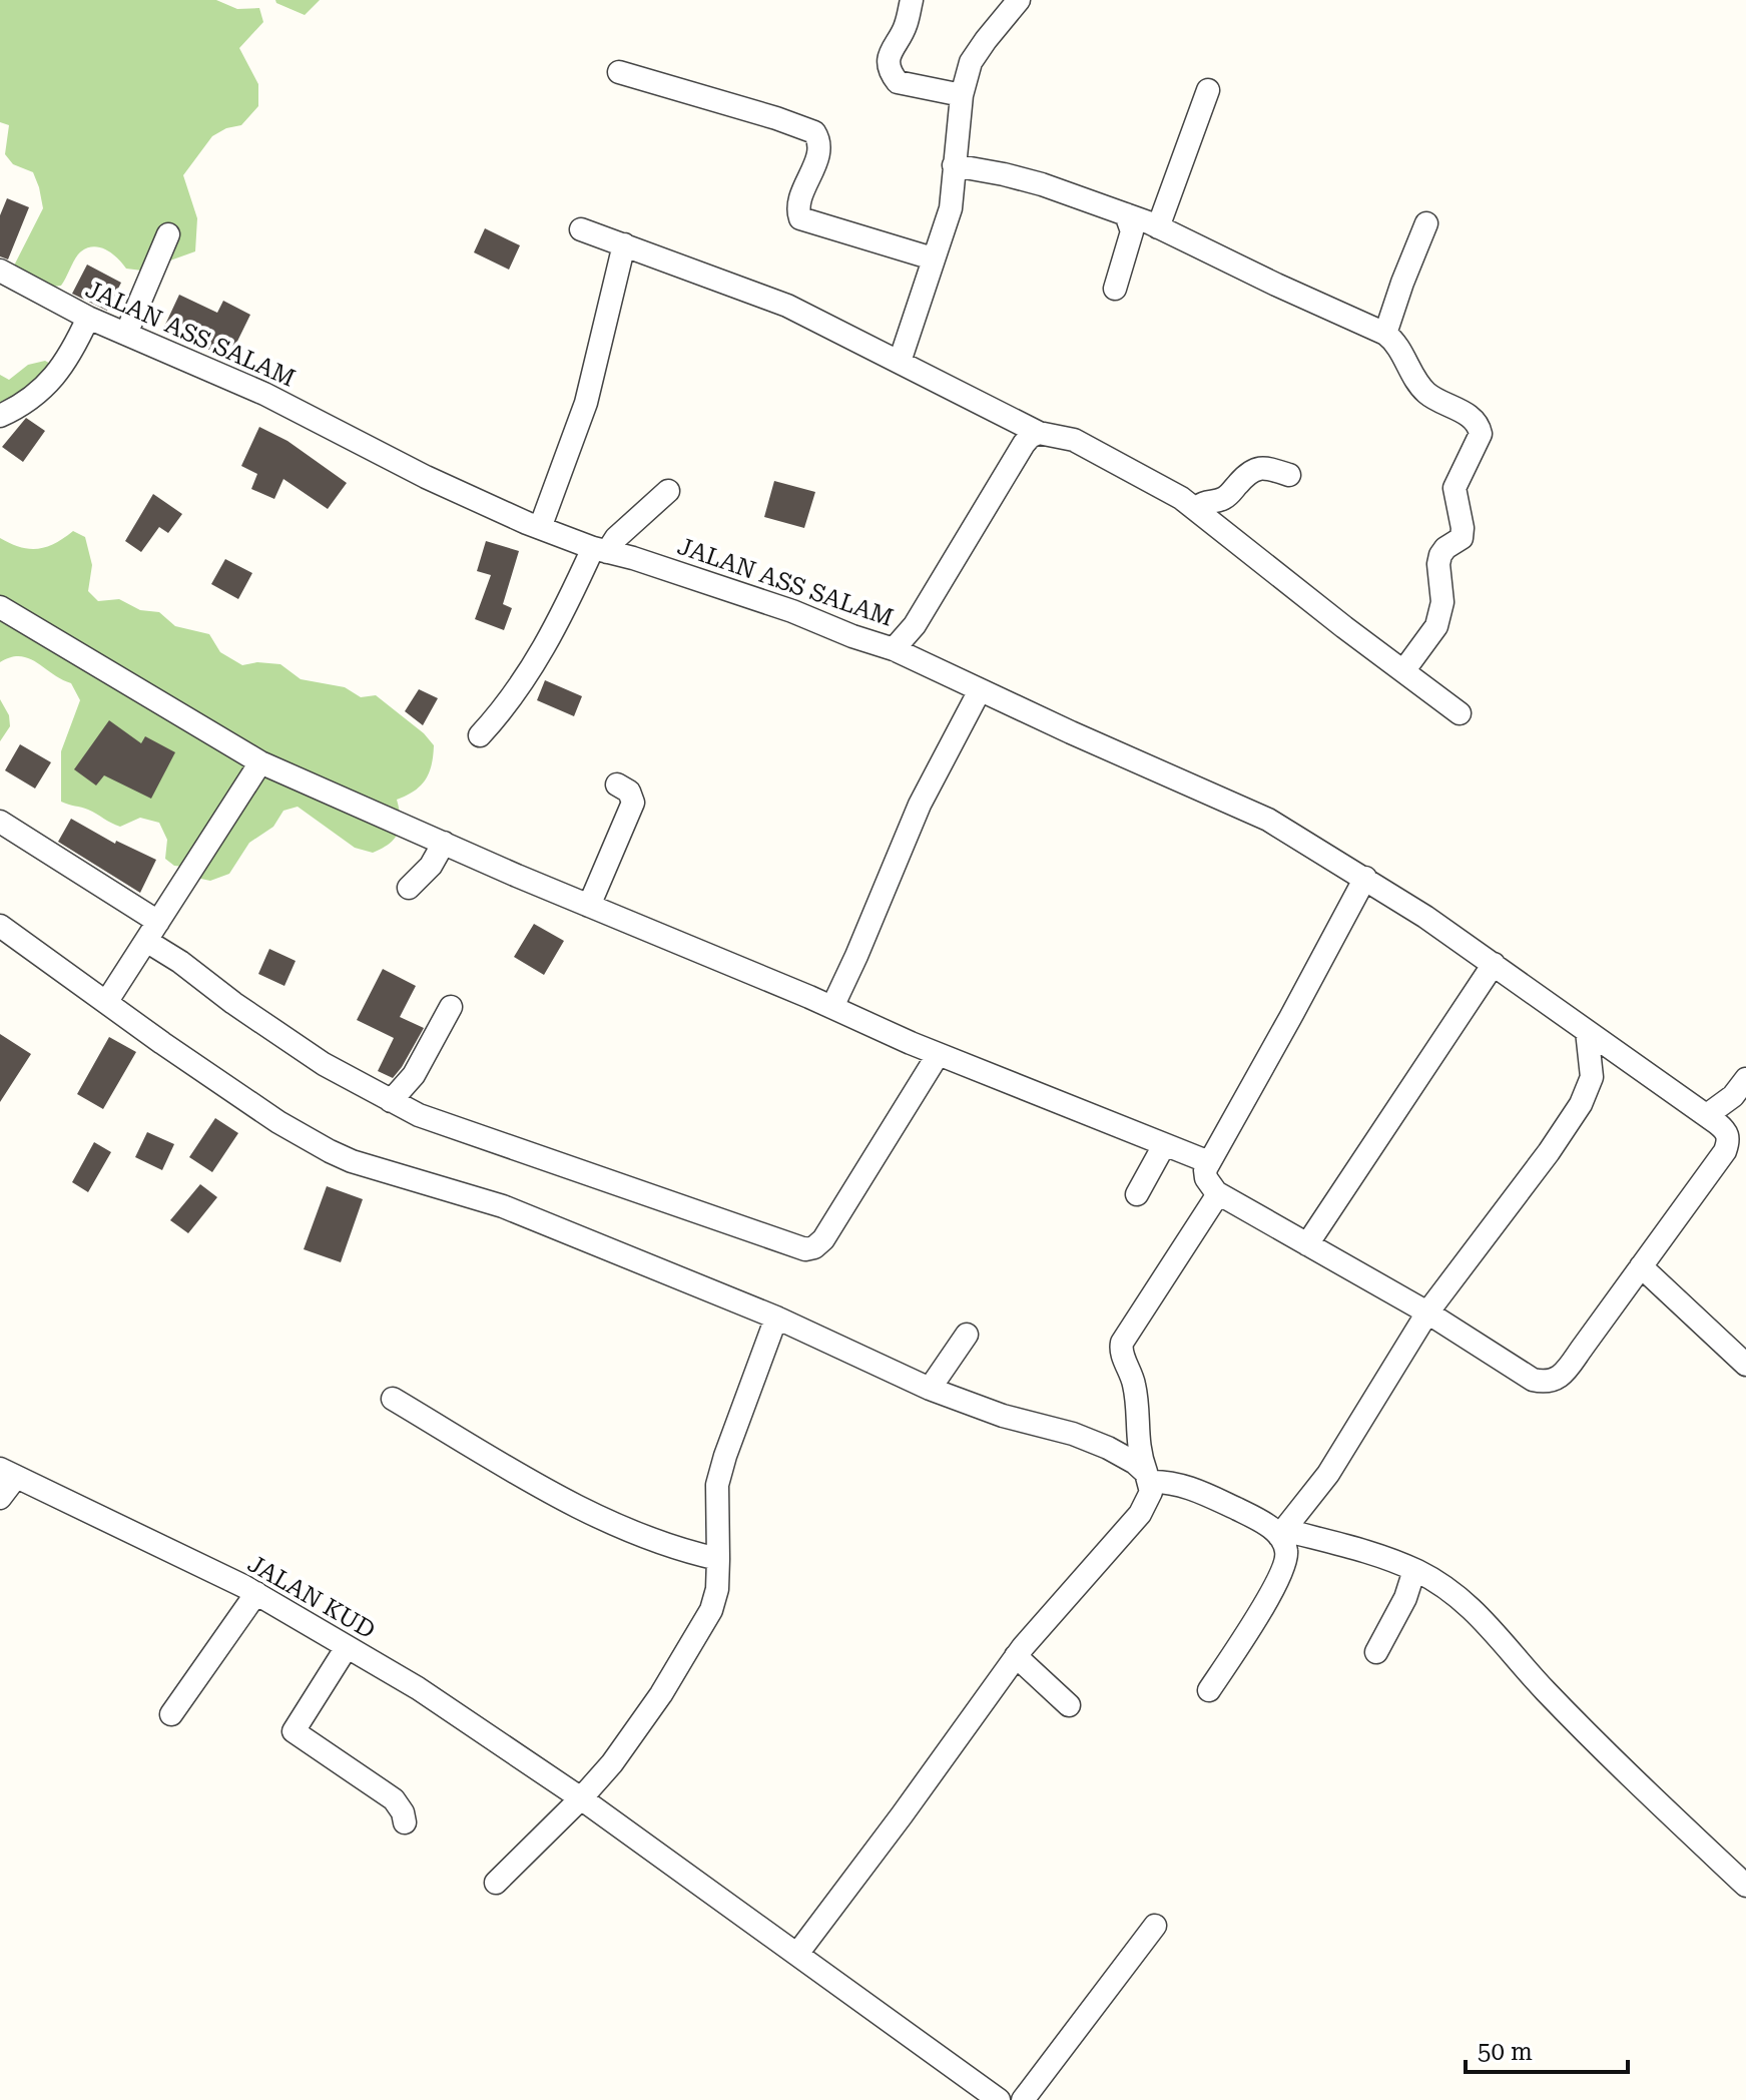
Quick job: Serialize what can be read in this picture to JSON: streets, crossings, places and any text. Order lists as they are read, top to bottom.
{
  "streets": {
    "street": ["JALAN ASS SALAM", "JALAN KUD"]
  },
  "scale_bar": "50 m"
}
